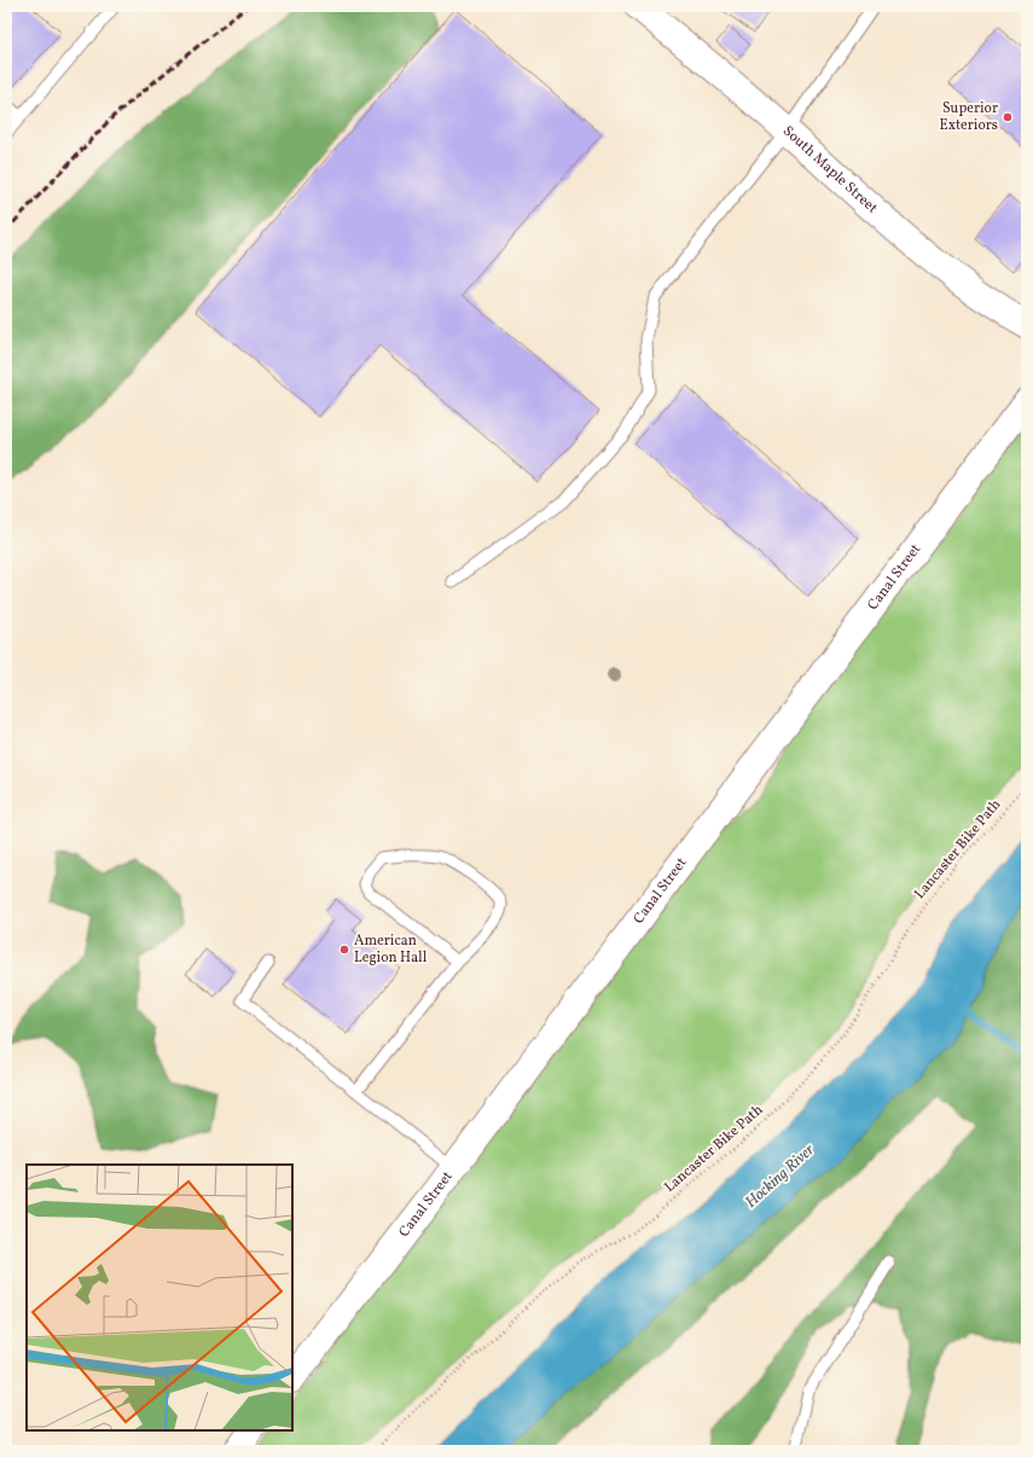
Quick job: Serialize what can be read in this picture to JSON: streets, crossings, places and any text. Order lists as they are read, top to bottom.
{
  "streets": {
    "street": ["South Maple Street", "Canal Street"],
    "path": ["Lancaster Bike Path"]
  },
  "water": ["Hocking River"],
  "places": ["Superior Exteriors", "American Legion Hall"]
}
